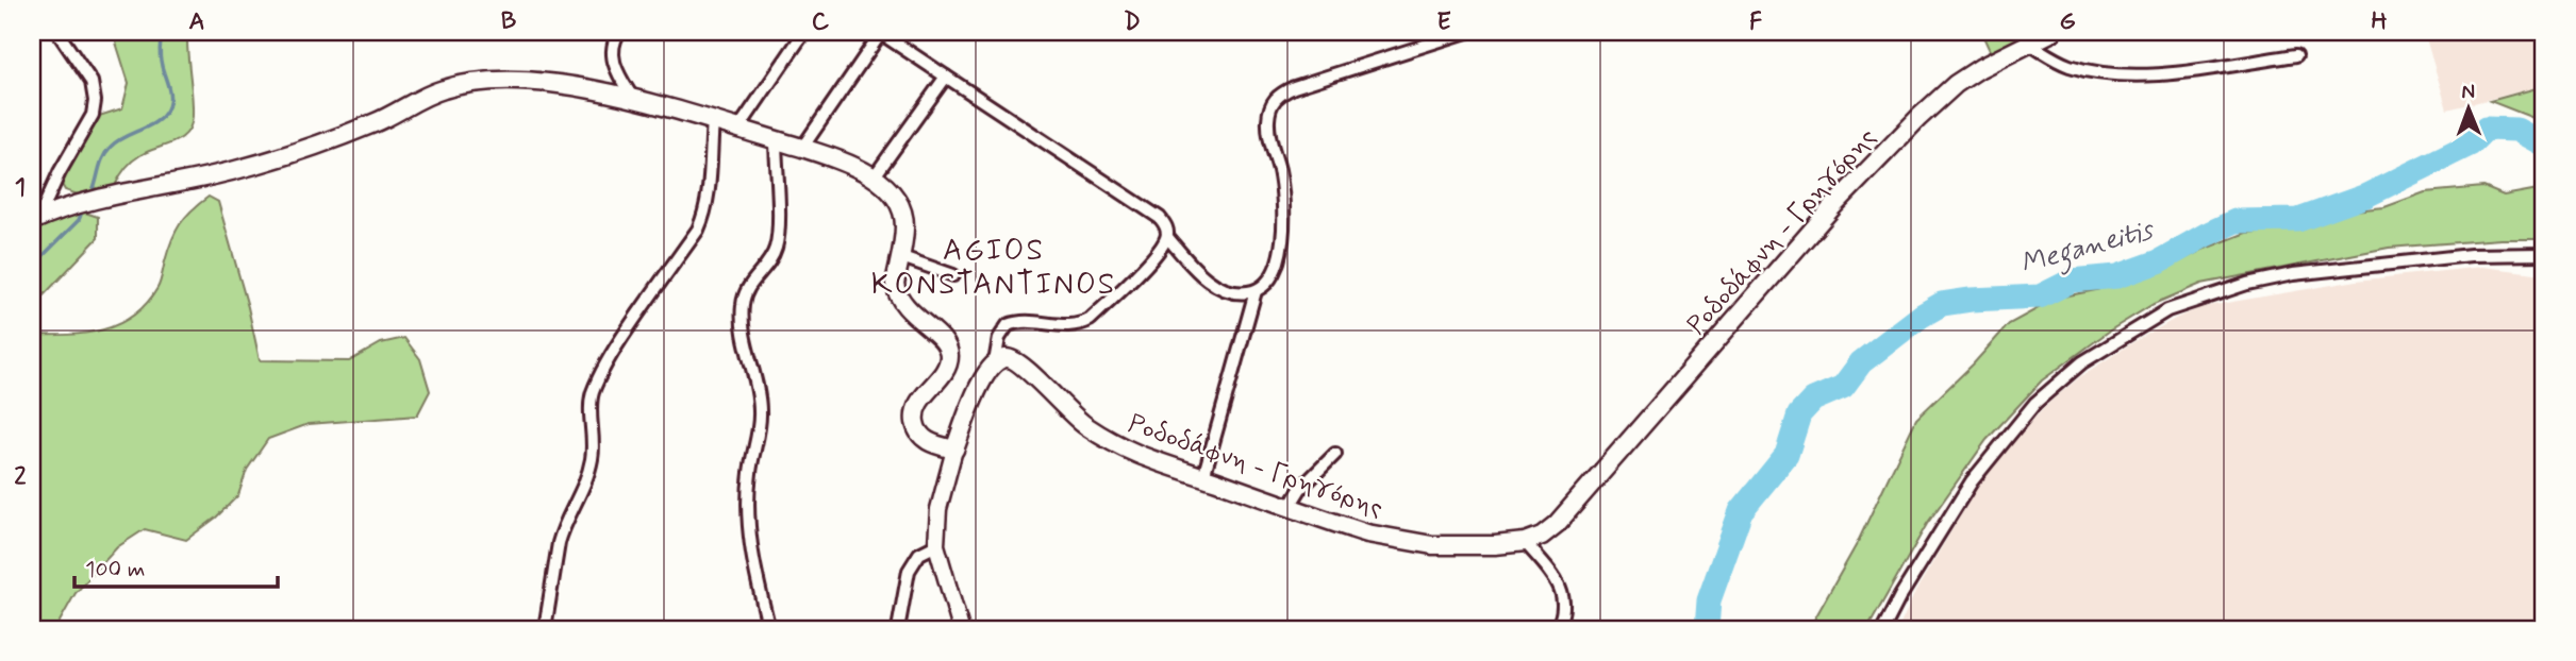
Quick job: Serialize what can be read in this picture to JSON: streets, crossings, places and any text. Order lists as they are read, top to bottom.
{
  "streets": {
    "main road": ["Ροδοδάφνη - Γρηγόρης"]
  },
  "districts": ["AGIOS KONSTANTINOS"],
  "water": ["Meganeitis"],
  "scale_bar": "100 m",
  "north": "top",
  "grid": {
    "columns": [
      "A",
      "B",
      "C",
      "D",
      "E",
      "F",
      "G",
      "H"
    ],
    "rows": ["1", "2"]
  }
}
